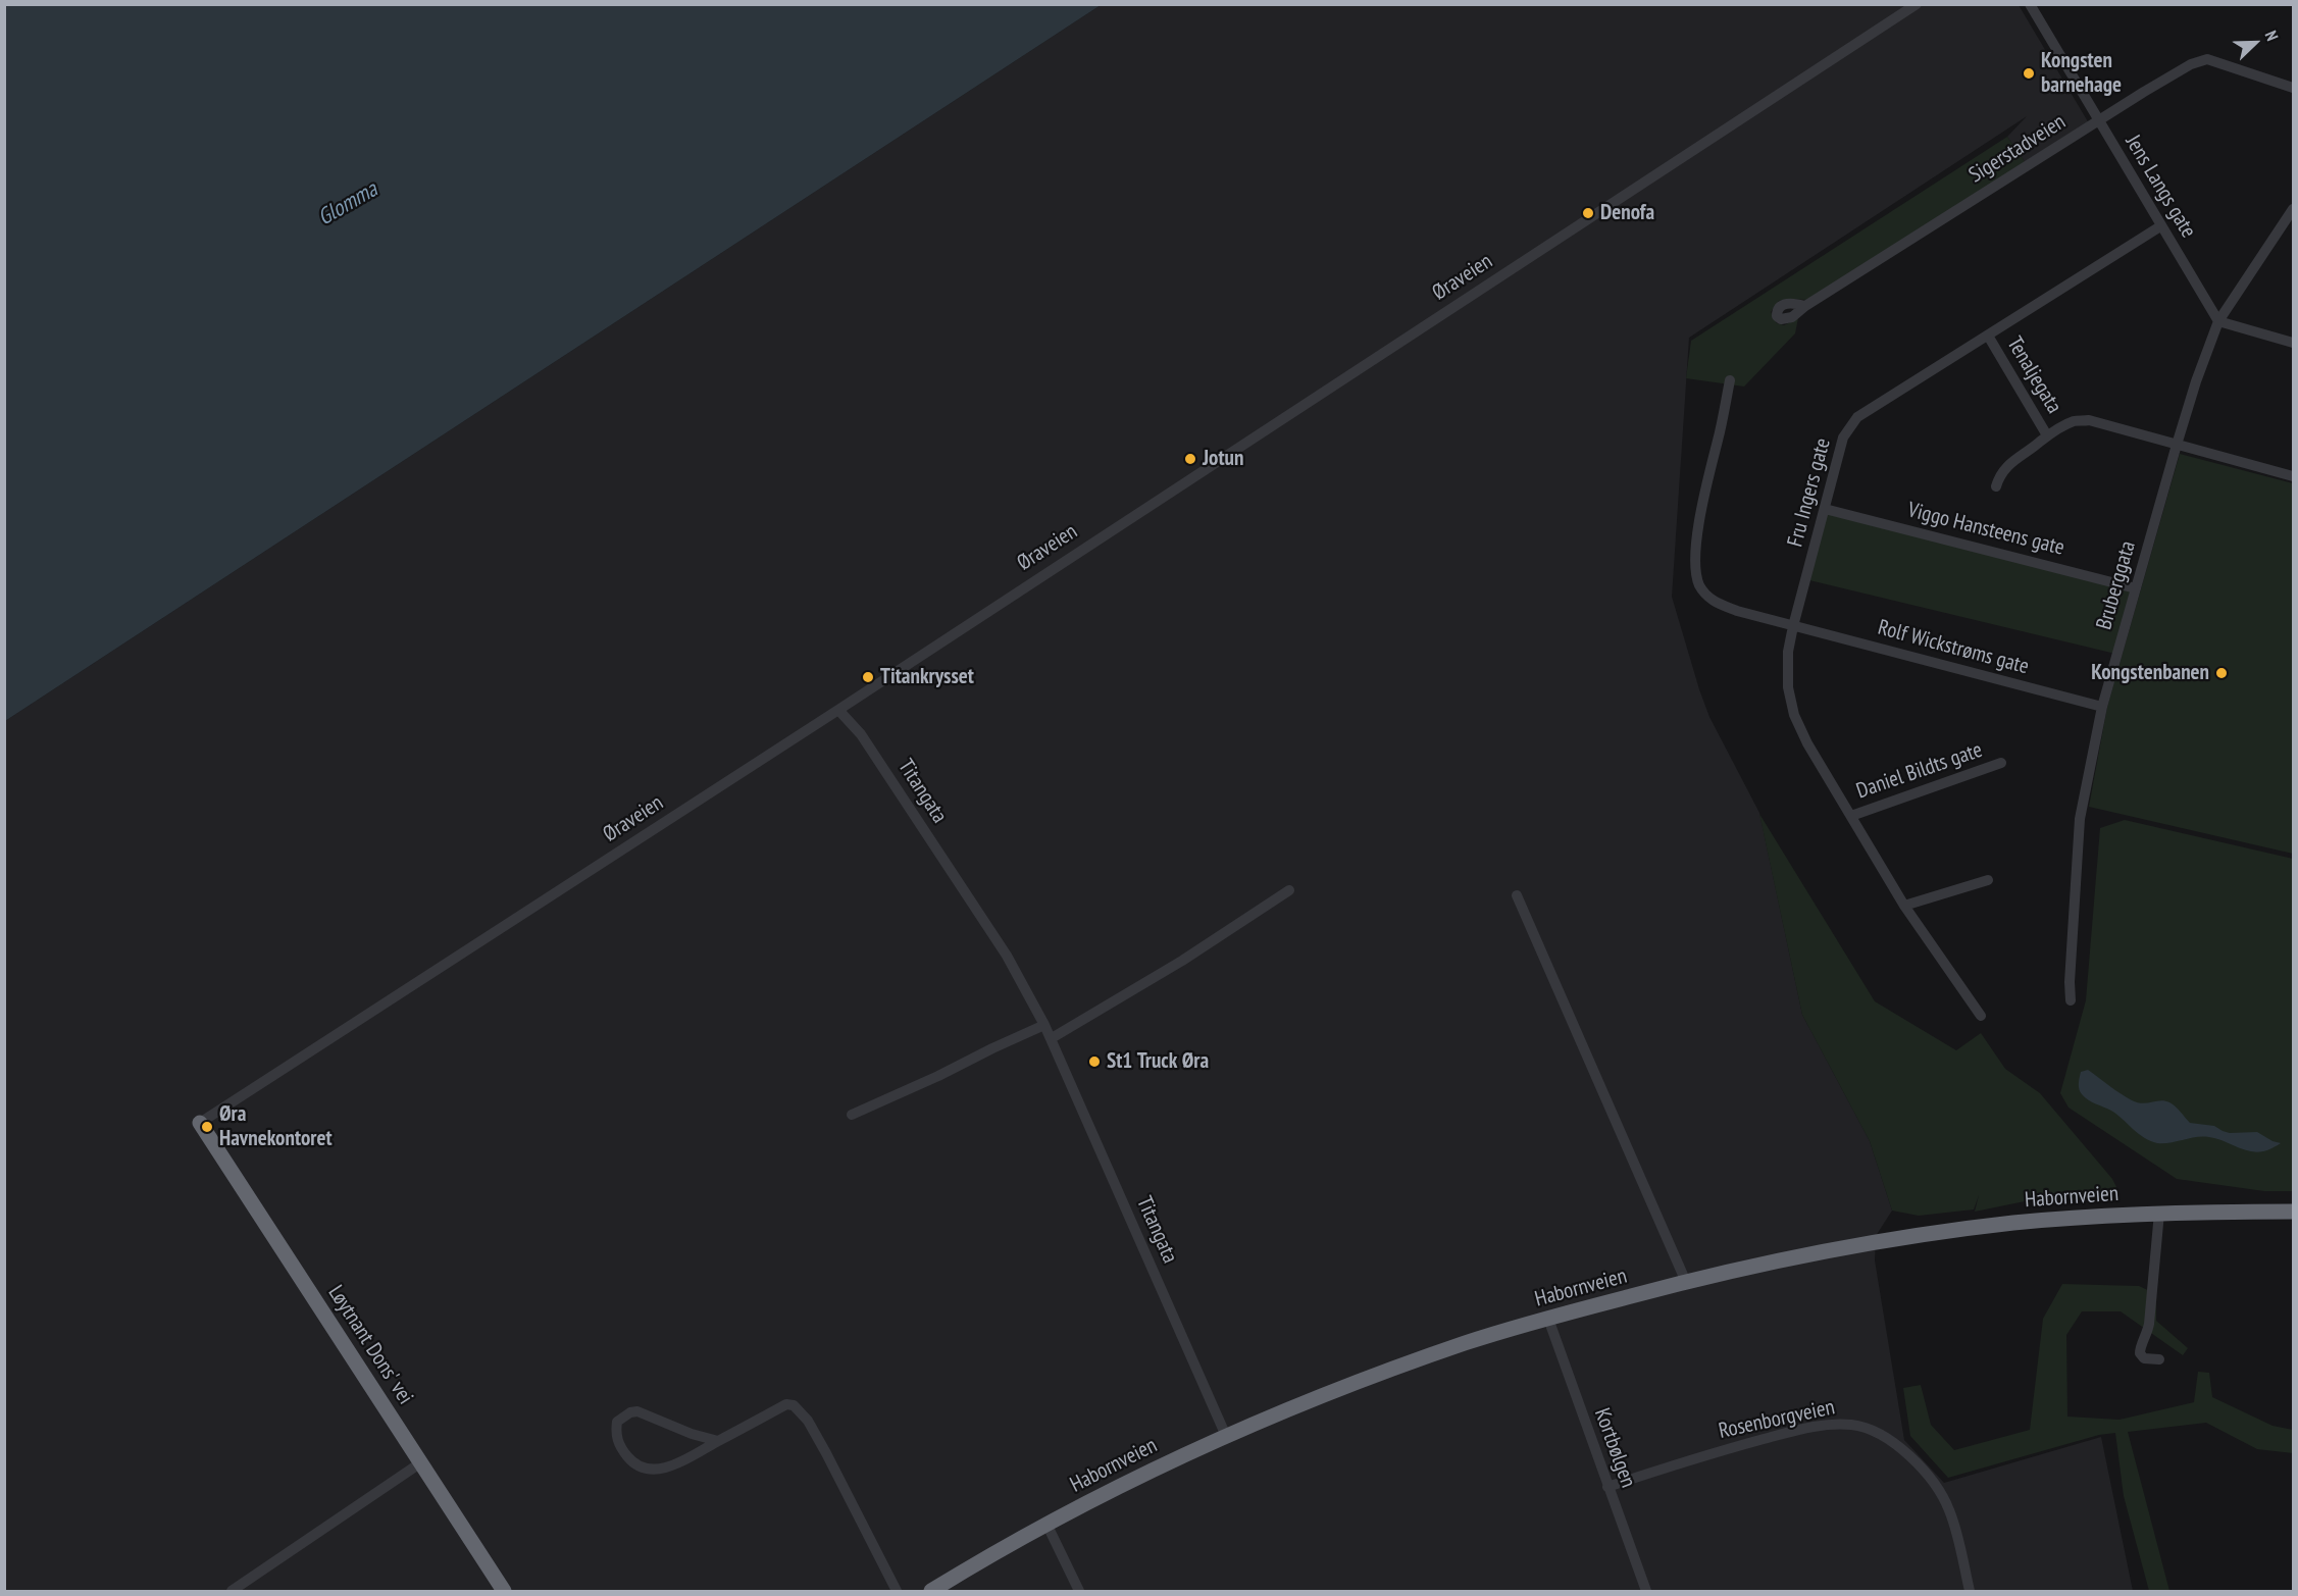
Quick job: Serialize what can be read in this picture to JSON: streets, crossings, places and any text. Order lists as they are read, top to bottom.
{
  "streets": {
    "highway": ["Habornveien", "Løytnant Dons' vei"],
    "street": [
      "Sigerstadveien",
      "Jens Langs gate",
      "Øraveien",
      "Tenaljegata",
      "Fru Ingers gate",
      "Viggo Hansteens gate",
      "Bruberggata",
      "Rolf Wickstrøms gate",
      "Daniel Bildts gate",
      "Titangata",
      "Rosenborgveien",
      "Kortbølgen"
    ]
  },
  "crossings": [
    ["Sigerstadveien", "Jens Langs gate"],
    ["Jens Langs gate", "Fru Ingers gate"],
    ["Jens Langs gate", "Bruberggata"],
    ["Øraveien", "Titangata"],
    ["Øraveien", "Løytnant Dons' vei"],
    ["Tenaljegata", "Fru Ingers gate"],
    ["Tenaljegata", "Bruberggata"],
    ["Fru Ingers gate", "Viggo Hansteens gate"],
    ["Fru Ingers gate", "Rolf Wickstrøms gate"],
    ["Fru Ingers gate", "Daniel Bildts gate"],
    ["Viggo Hansteens gate", "Bruberggata"],
    ["Bruberggata", "Rolf Wickstrøms gate"],
    ["Titangata", "Habornveien"],
    ["Habornveien", "Kortbølgen"],
    ["Rosenborgveien", "Kortbølgen"]
  ],
  "water": ["Glomma"],
  "places": [
    "Kongsten barnehage",
    "Denofa",
    "Jotun",
    "Kongstenbanen",
    "Titankrysset",
    "St1 Truck Øra",
    "Øra Havnekontoret"
  ],
  "north": "top right"
}
